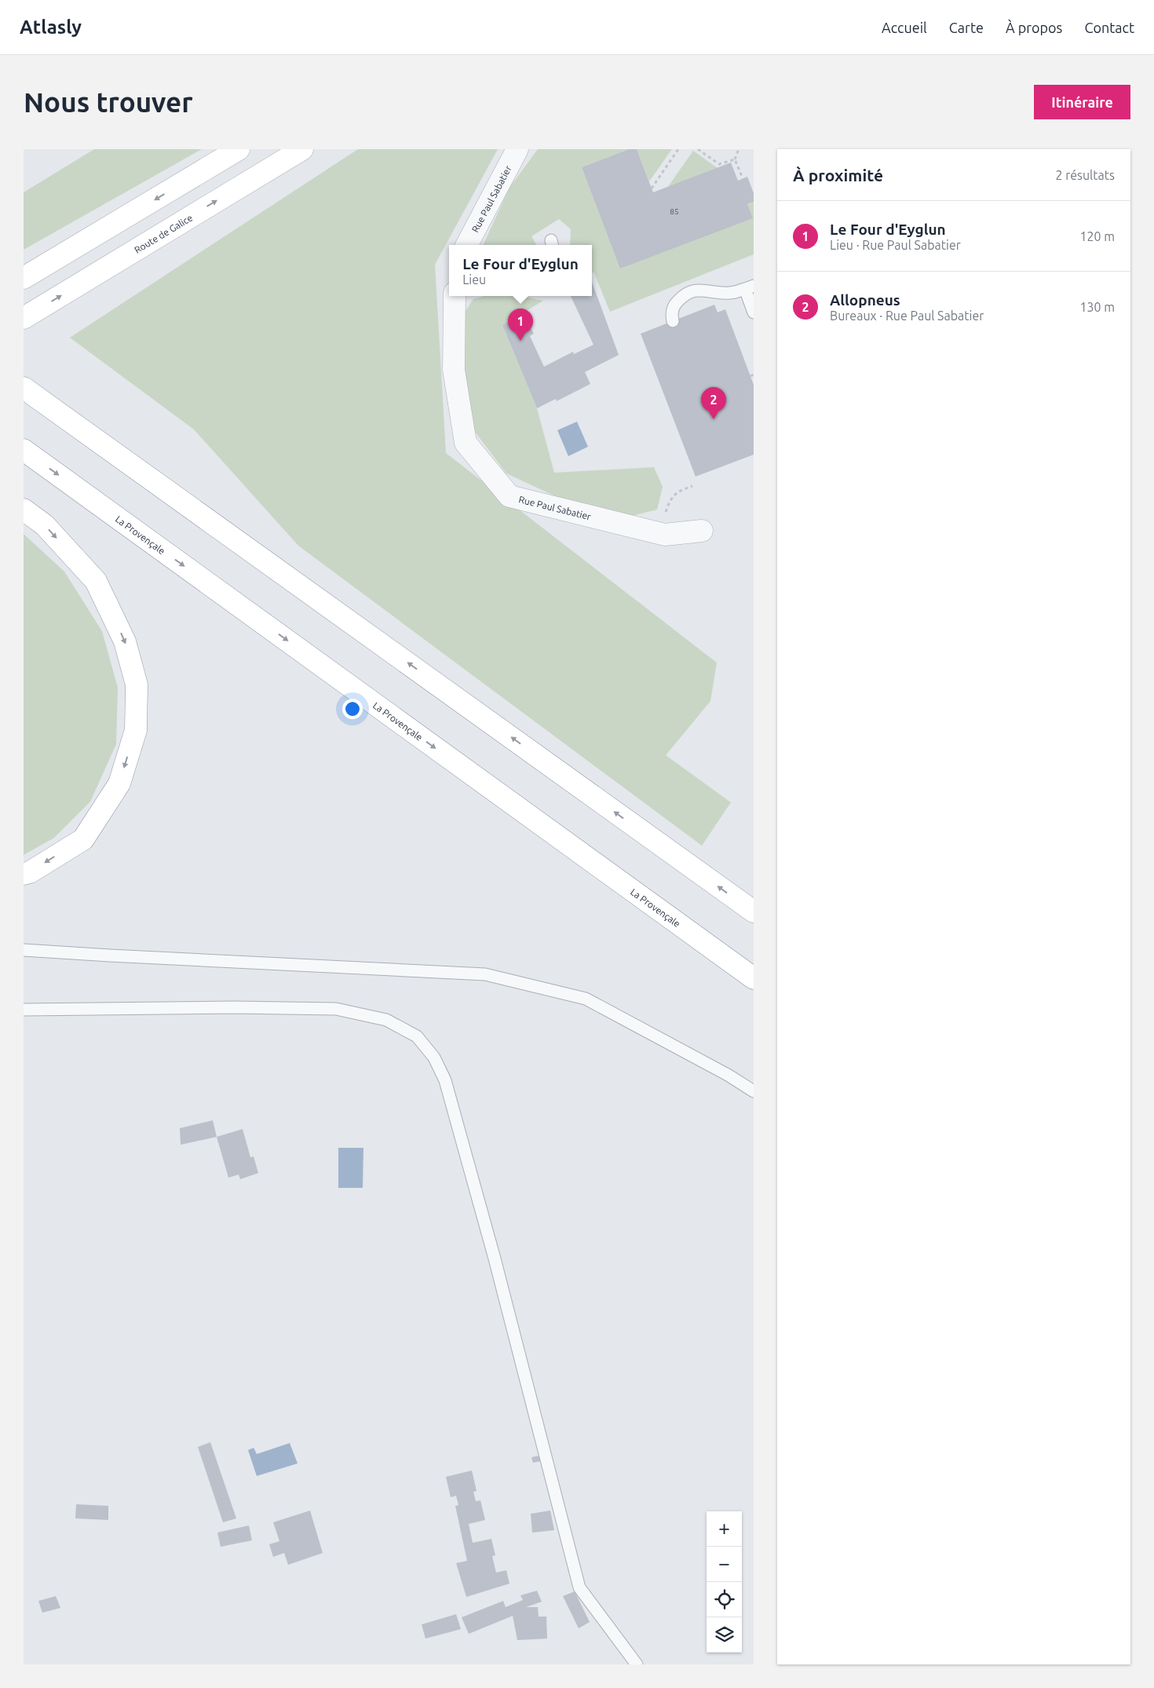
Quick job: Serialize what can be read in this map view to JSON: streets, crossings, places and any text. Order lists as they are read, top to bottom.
{
  "streets": {
    "main road": ["Route de Galice", "La Provençale"],
    "street": ["Rue Paul Sabatier"]
  },
  "house_numbers": ["85"],
  "page": {
    "header": "Atlasly",
    "nav": [
      "Accueil",
      "Carte",
      "À propos",
      "Contact"
    ],
    "buttons": "Itinéraire",
    "title": "Nous trouver",
    "heading": ["À proximité", "2 résultats"],
    "list": [
      {
        "mark": "1",
        "name": "Le Four d'Eyglun",
        "note": "Lieu · Rue Paul Sabatier",
        "value": "120 m"
      },
      {
        "mark": "2",
        "name": "Allopneus",
        "note": "Bureaux · Rue Paul Sabatier",
        "value": "130 m"
      }
    ],
    "popup": ["Le Four d'Eyglun", "Lieu"],
    "pins": ["1", "2"],
    "map_buttons": ["+", "−"]
  }
}
